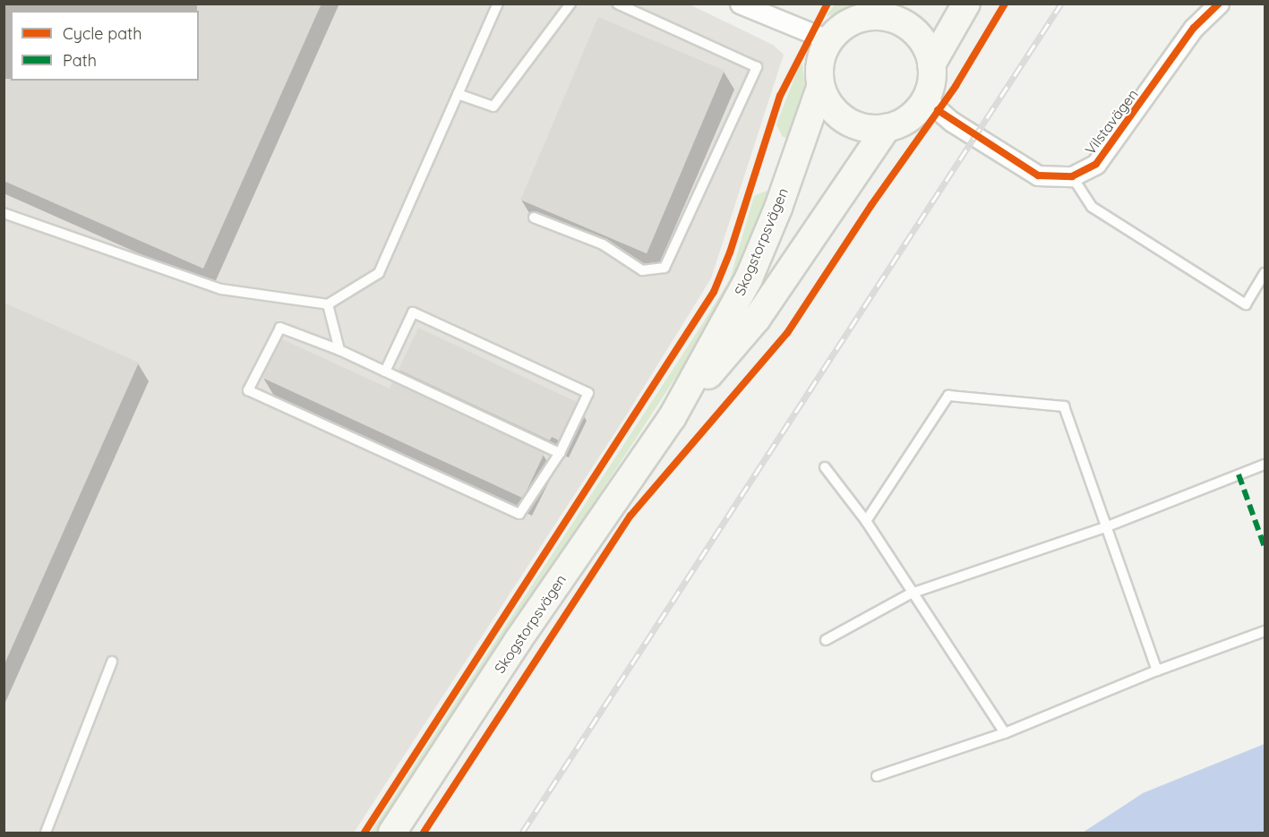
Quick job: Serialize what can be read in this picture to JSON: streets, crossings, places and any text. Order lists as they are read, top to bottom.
{
  "streets": {
    "main road": ["Skogstorpsvägen"],
    "street": ["Vilstavägen"]
  },
  "crossings": [
    ["Vilstavägen", "Skogstorpsvägen"]
  ],
  "legend": ["Cycle path", "Path"]
}
